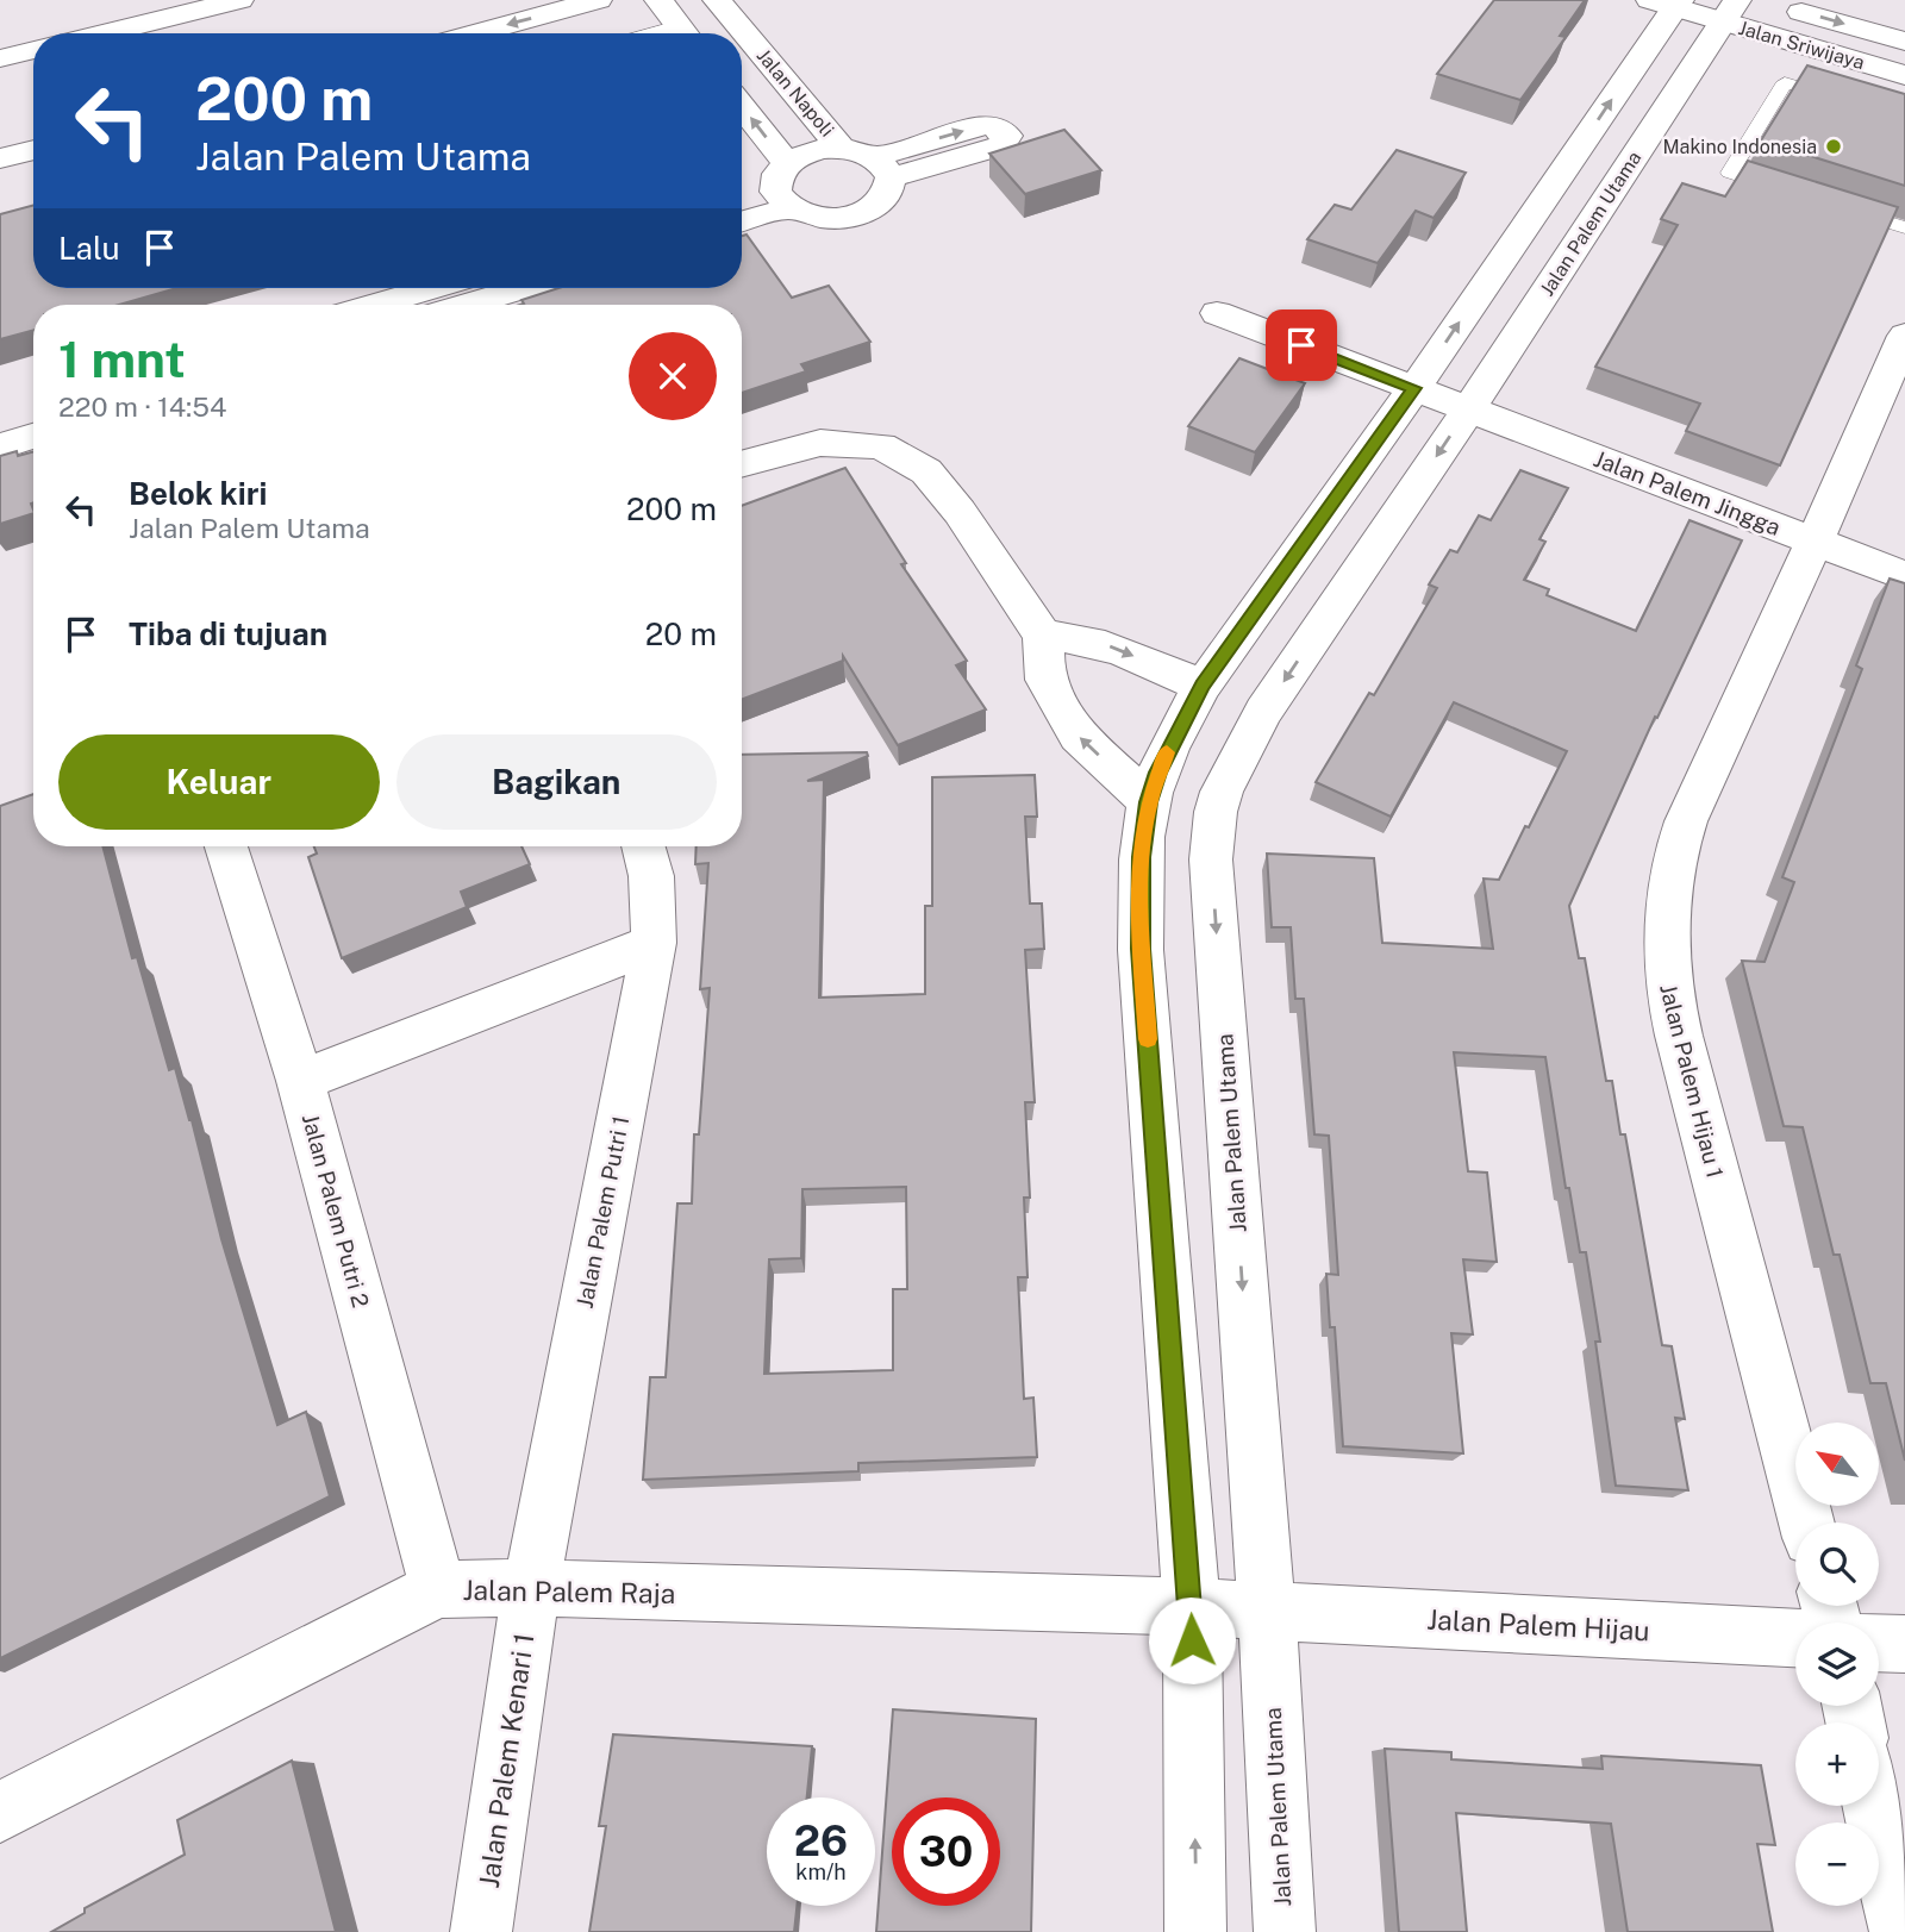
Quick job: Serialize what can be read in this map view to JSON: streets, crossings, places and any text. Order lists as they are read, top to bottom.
{
  "streets": {
    "street": [
      "Jalan Sriwijaya",
      "Jalan Napoli",
      "Jalan Palem Utama",
      "Jalan Palem Jingga",
      "Jalan Palem Hijau 1",
      "Jalan Palem Putri 2",
      "Jalan Palem Putri 1",
      "Jalan Palem Raja",
      "Jalan Palem Hijau",
      "Jalan Palem Kenari 1"
    ]
  },
  "crossings": [
    ["Jalan Sriwijaya", "Jalan Palem Utama"],
    ["Jalan Palem Utama", "Jalan Palem Jingga"],
    ["Jalan Palem Utama", "Jalan Palem Raja"],
    ["Jalan Palem Utama", "Jalan Palem Hijau"],
    ["Jalan Palem Jingga", "Jalan Palem Hijau 1"],
    ["Jalan Palem Putri 2", "Jalan Palem Raja"],
    ["Jalan Palem Putri 1", "Jalan Palem Raja"],
    ["Jalan Palem Putri 1", "Jalan Palem Kenari 1"],
    ["Jalan Palem Raja", "Jalan Palem Hijau"],
    ["Jalan Palem Raja", "Jalan Palem Kenari 1"]
  ],
  "places": ["Makino Indonesia"],
  "north": "top left",
  "page": {
    "turn": ["200 m", "Jalan Palem Utama"],
    "then": "Lalu",
    "heading": ["1 mnt", "220 m · 14:54"],
    "list": [
      {
        "name": "Belok kiri",
        "note": "Jalan Palem Utama",
        "value": "200 m"
      },
      {
        "name": "Tiba di tujuan",
        "value": "20 m"
      }
    ],
    "buttons": ["Keluar", "Bagikan"],
    "map_buttons": ["+", "−"],
    "speed": "26 km/h",
    "limit": "30"
  }
}
